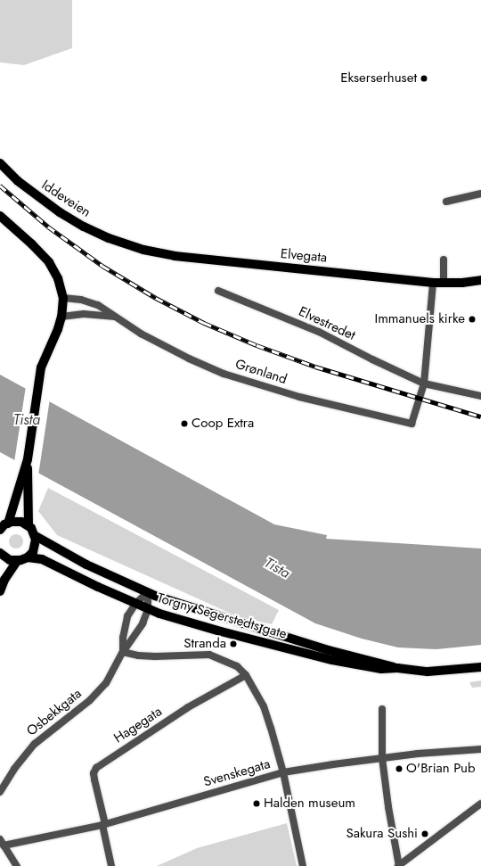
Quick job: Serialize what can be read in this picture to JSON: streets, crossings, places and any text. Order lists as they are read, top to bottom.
{
  "streets": {
    "main road": ["Iddeveien", "Elvegata", "Torgny Segerstedts gate"],
    "street": [
      "Elvestredet",
      "Grønland",
      "Osbekkgata",
      "Hagegata",
      "Svenskegata"
    ]
  },
  "crossings": [
    ["Iddeveien", "Elvegata"],
    ["Elvestredet", "Grønland"],
    ["Torgny Segerstedts gate", "Osbekkgata"],
    ["Hagegata", "Svenskegata"]
  ],
  "water": ["Tista"],
  "places": [
    "Ekserserhuset",
    "Immanuels kirke",
    "Coop Extra",
    "Stranda",
    "O'Brian Pub",
    "Halden museum",
    "Sakura Sushi"
  ]
}
